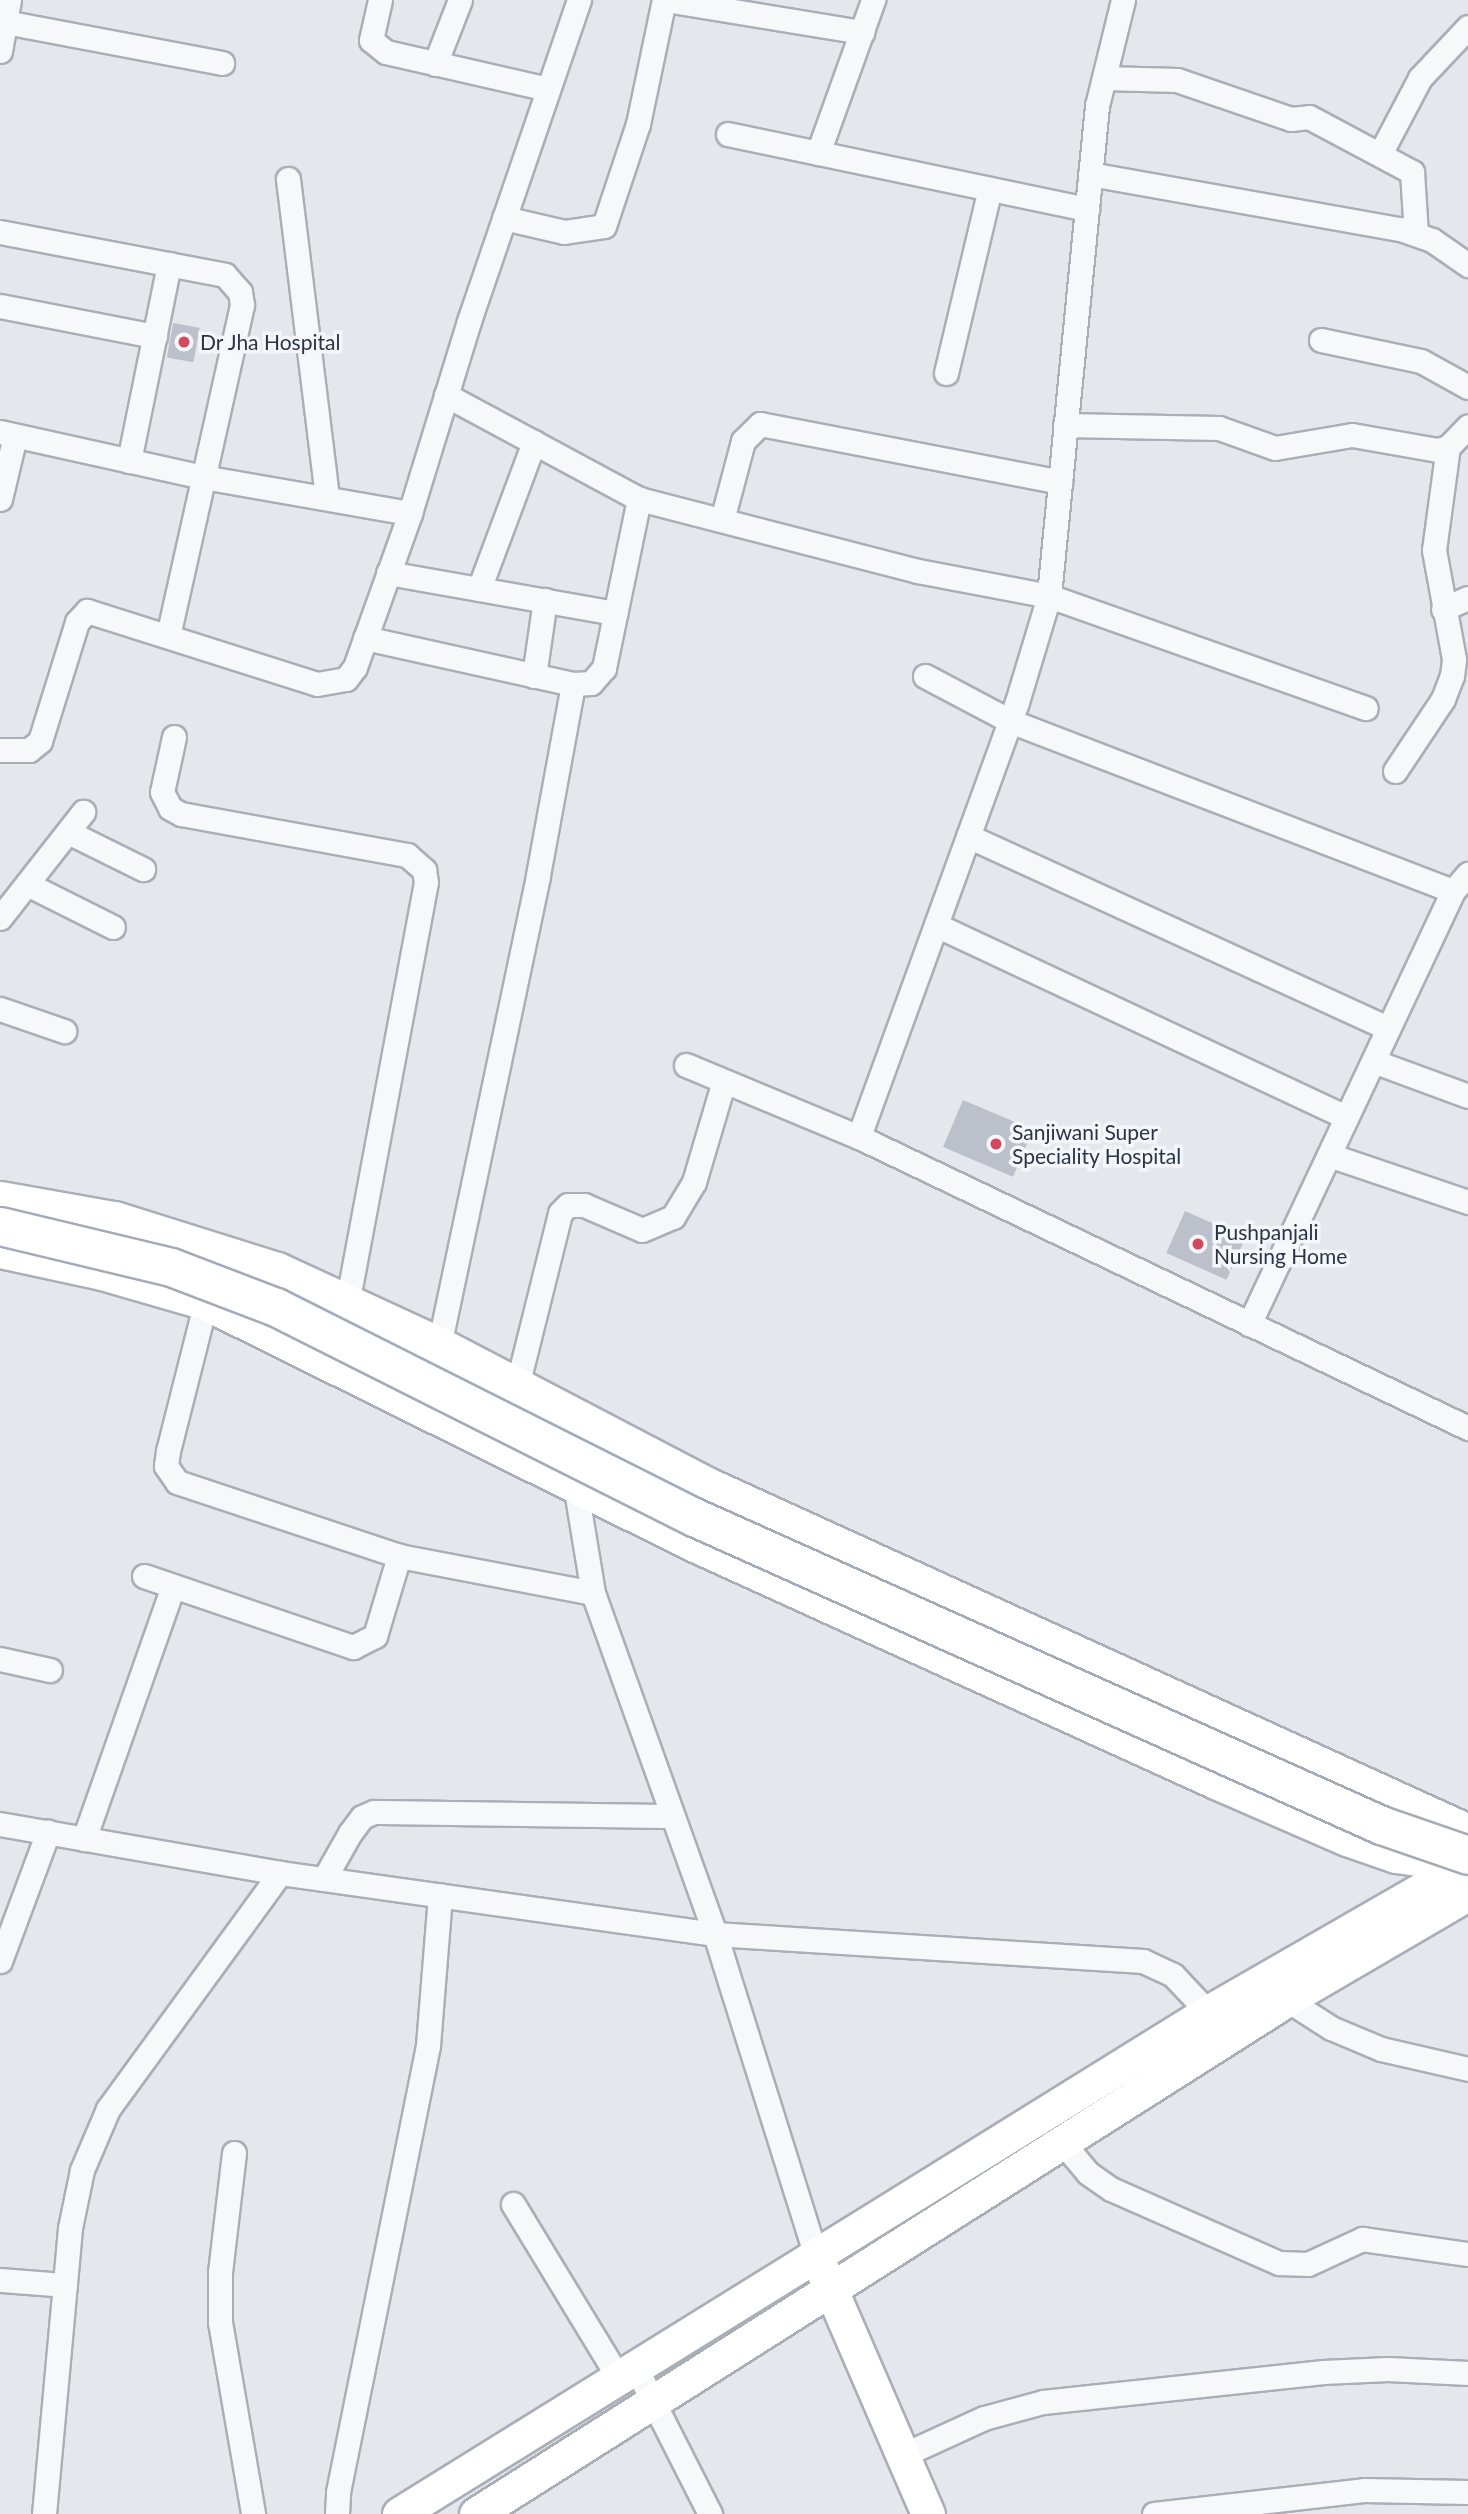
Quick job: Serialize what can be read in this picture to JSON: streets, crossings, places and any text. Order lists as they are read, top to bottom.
{
  "places": ["Dr Jha Hospital", "Sanjiwani Super Speciality Hospital", "Pushpanjali Nursing Home"]
}
